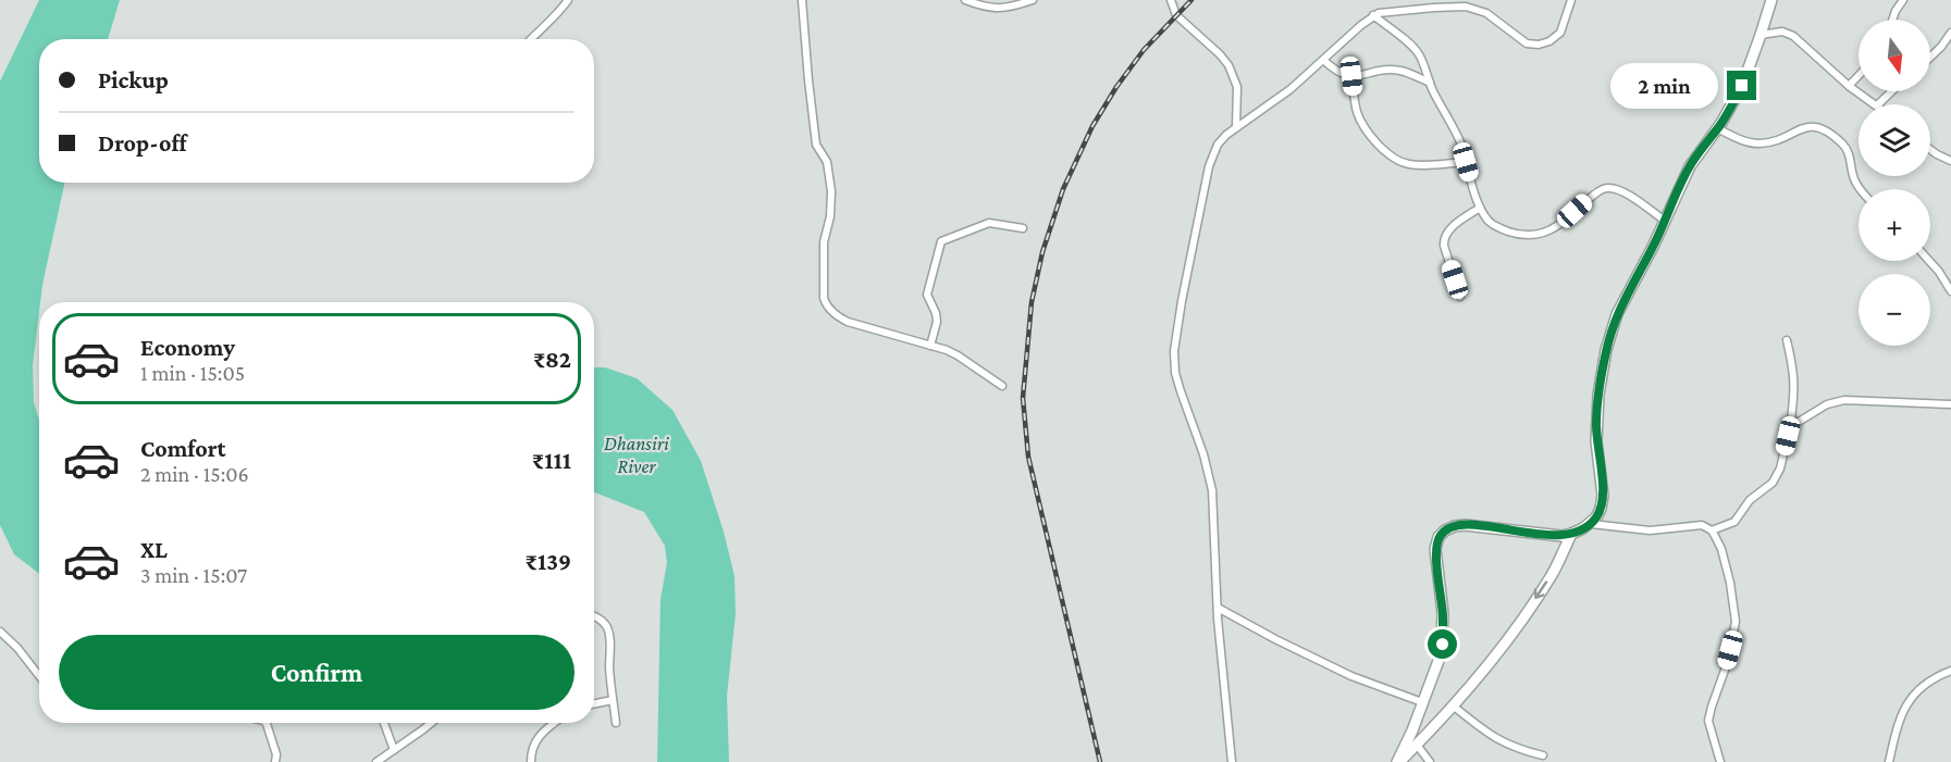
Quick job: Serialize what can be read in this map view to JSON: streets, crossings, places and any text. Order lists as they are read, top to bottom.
{
  "water": ["Dhansiri River"],
  "north": "bottom",
  "page": {
    "map_buttons": ["+", "−"],
    "banner": ["Pickup", "Drop-off"],
    "bubble": "2 min",
    "list": [
      {
        "name": "Economy",
        "note": "1 min · 15:05",
        "value": "₹82"
      },
      {
        "name": "Comfort",
        "note": "2 min · 15:06",
        "value": "₹111"
      },
      {
        "name": "XL",
        "note": "3 min · 15:07",
        "value": "₹139"
      }
    ],
    "buttons": "Confirm"
  }
}
